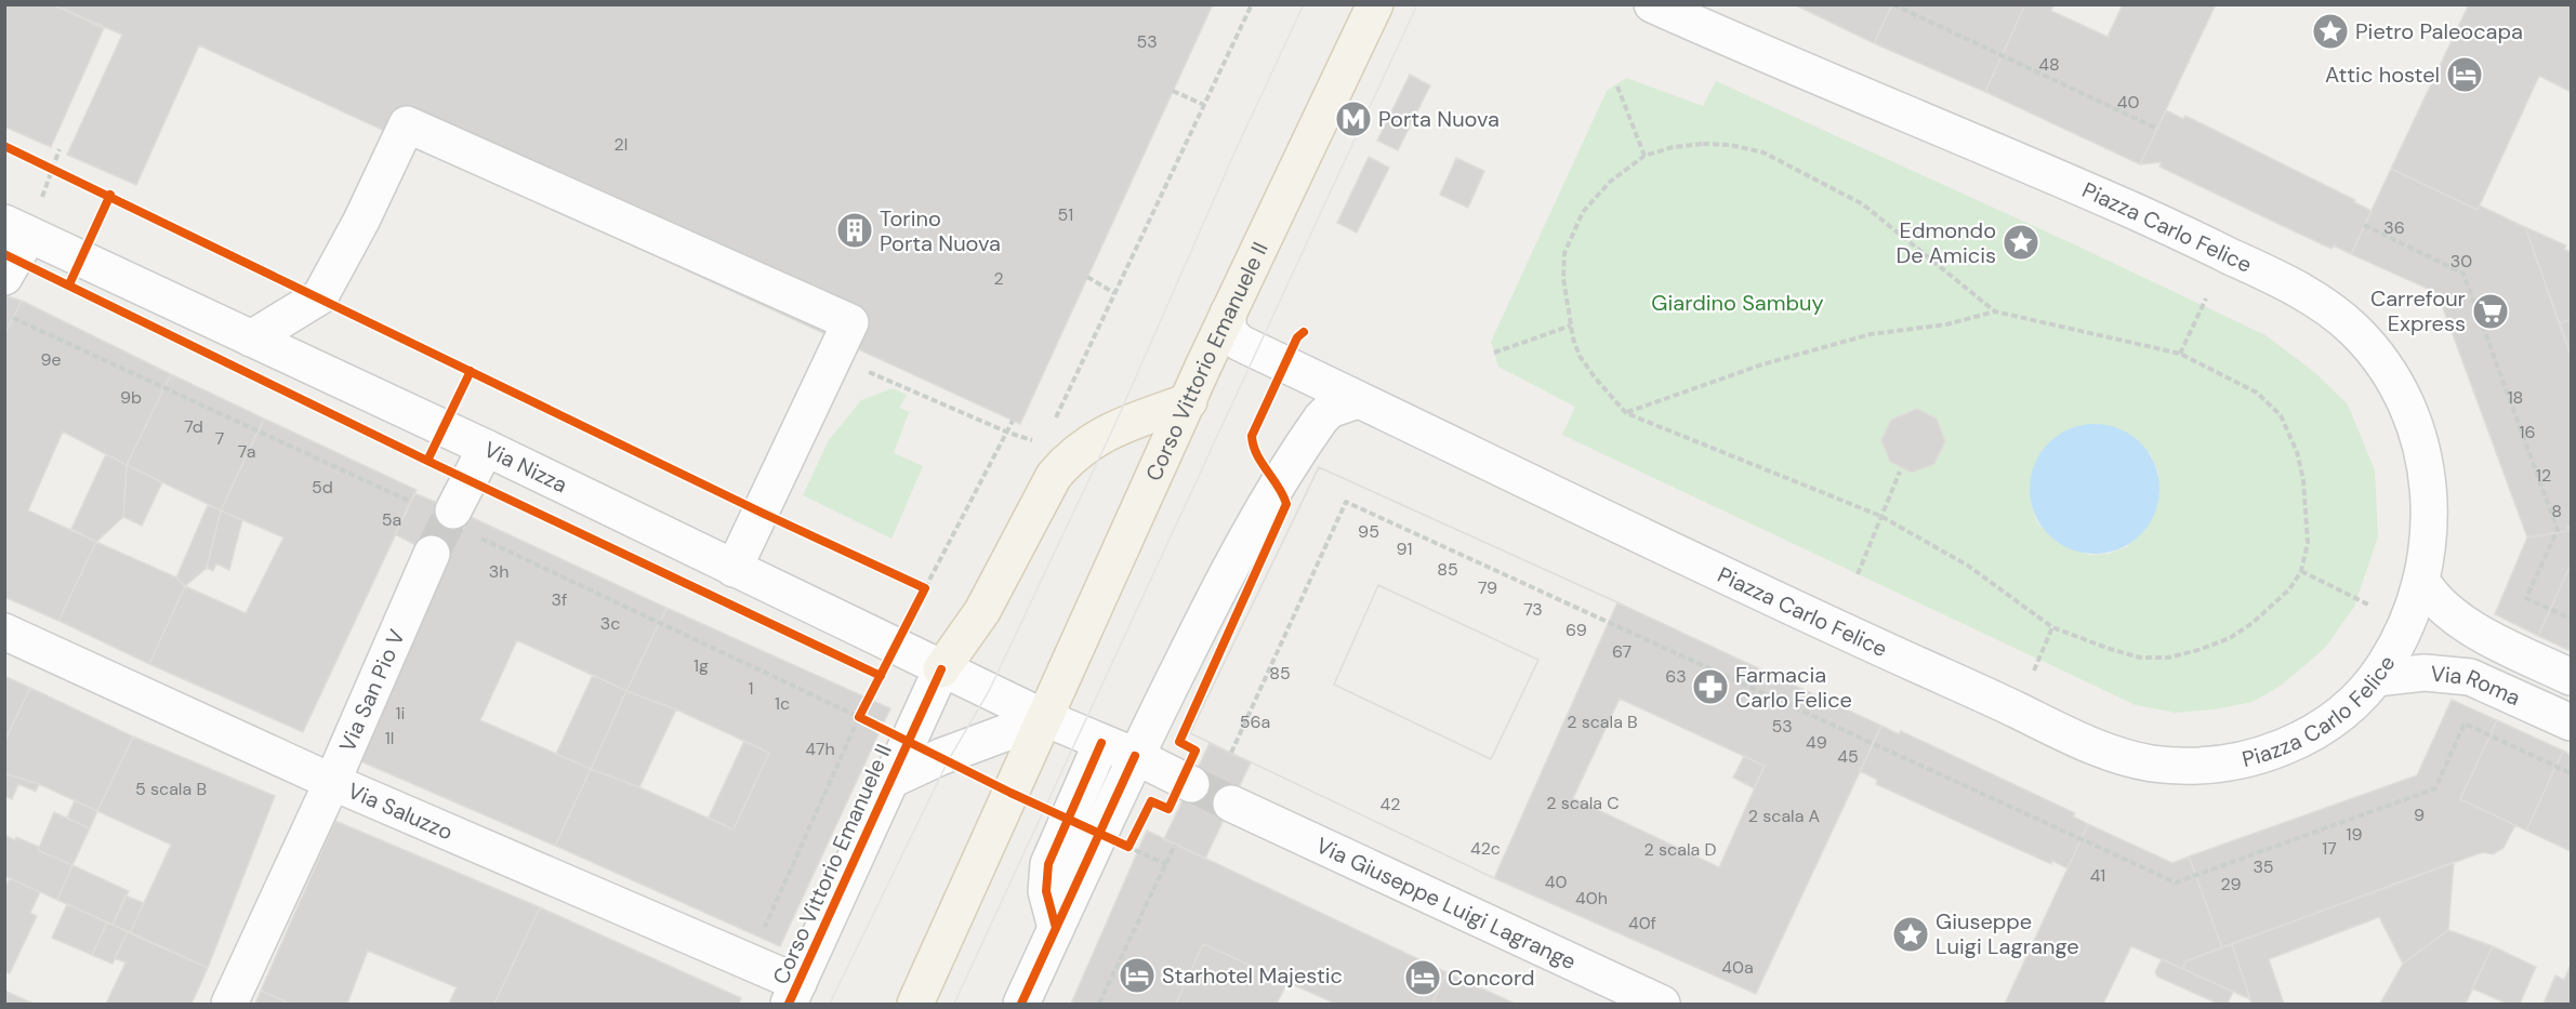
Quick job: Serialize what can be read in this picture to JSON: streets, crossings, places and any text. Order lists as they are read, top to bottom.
{
  "streets": {
    "main road": ["Corso Vittorio Emanuele II"],
    "street": [
      "Piazza Carlo Felice",
      "Via Nizza",
      "Via Roma",
      "Via San Pio V",
      "Via Saluzzo",
      "Via Giuseppe Luigi Lagrange"
    ]
  },
  "crossings": [
    ["Piazza Carlo Felice", "Corso Vittorio Emanuele II"],
    ["Piazza Carlo Felice", "Via Roma"],
    ["Corso Vittorio Emanuele II", "Via Nizza"],
    ["Corso Vittorio Emanuele II", "Via Saluzzo"],
    ["Via San Pio V", "Via Saluzzo"]
  ],
  "parks": ["Giardino Sambuy"],
  "places": {
    "place": ["Pietro Paleocapa", "Edmondo De Amicis", "Giuseppe Luigi Lagrange"],
    "hotel": ["Attic hostel", "Starhotel Majestic", "Concord"],
    "metro station": ["Porta Nuova"],
    "building": ["Torino Porta Nuova"],
    "supermarket": ["Carrefour Express"],
    "pharmacy": ["Farmacia Carlo Felice"]
  },
  "house_numbers": [
    "53",
    "48",
    "40",
    "2l",
    "51",
    "36",
    "30",
    "2",
    "9e",
    "9b",
    "18",
    "7d",
    "16",
    "7",
    "7a",
    "12",
    "5d",
    "8",
    "5a",
    "95",
    "91",
    "85",
    "3h",
    "79",
    "3f",
    "73",
    "3c",
    "69",
    "67",
    "1g",
    "85",
    "63",
    "1",
    "1c",
    "1i",
    "56a",
    "2 scala B",
    "53",
    "1l",
    "49",
    "47h",
    "45",
    "5 scala B",
    "2 scala C",
    "42",
    "9",
    "2 scala A",
    "19",
    "42c",
    "17",
    "2 scala D",
    "35",
    "41",
    "40",
    "29",
    "40h",
    "40f",
    "40a"
  ]
}
